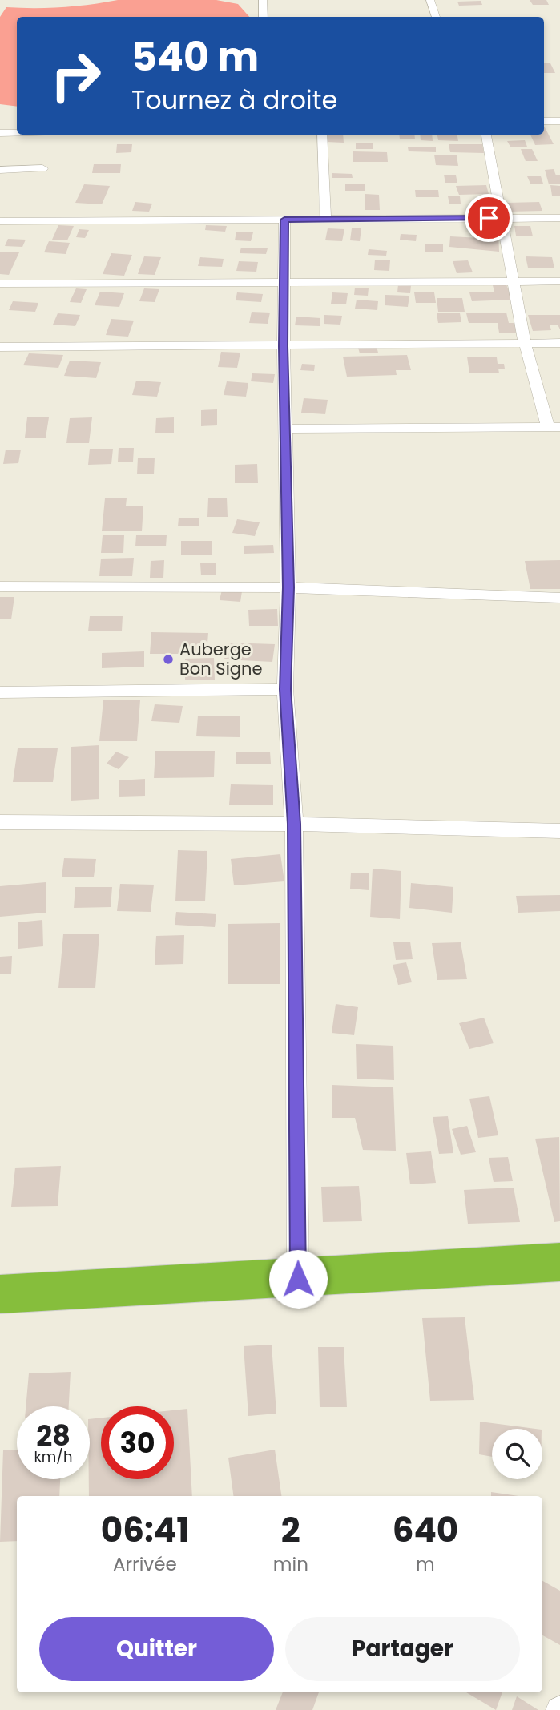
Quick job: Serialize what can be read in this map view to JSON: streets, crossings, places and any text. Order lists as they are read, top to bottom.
{
  "places": ["Auberge Bon Signe"],
  "page": {
    "turn": ["540 m", "Tournez à droite"],
    "speed": "28 km/h",
    "limit": "30",
    "eta": [
      "06:41",
      "Arrivée",
      "2",
      "min",
      "640",
      "m"
    ],
    "buttons": ["Quitter", "Partager"]
  }
}
